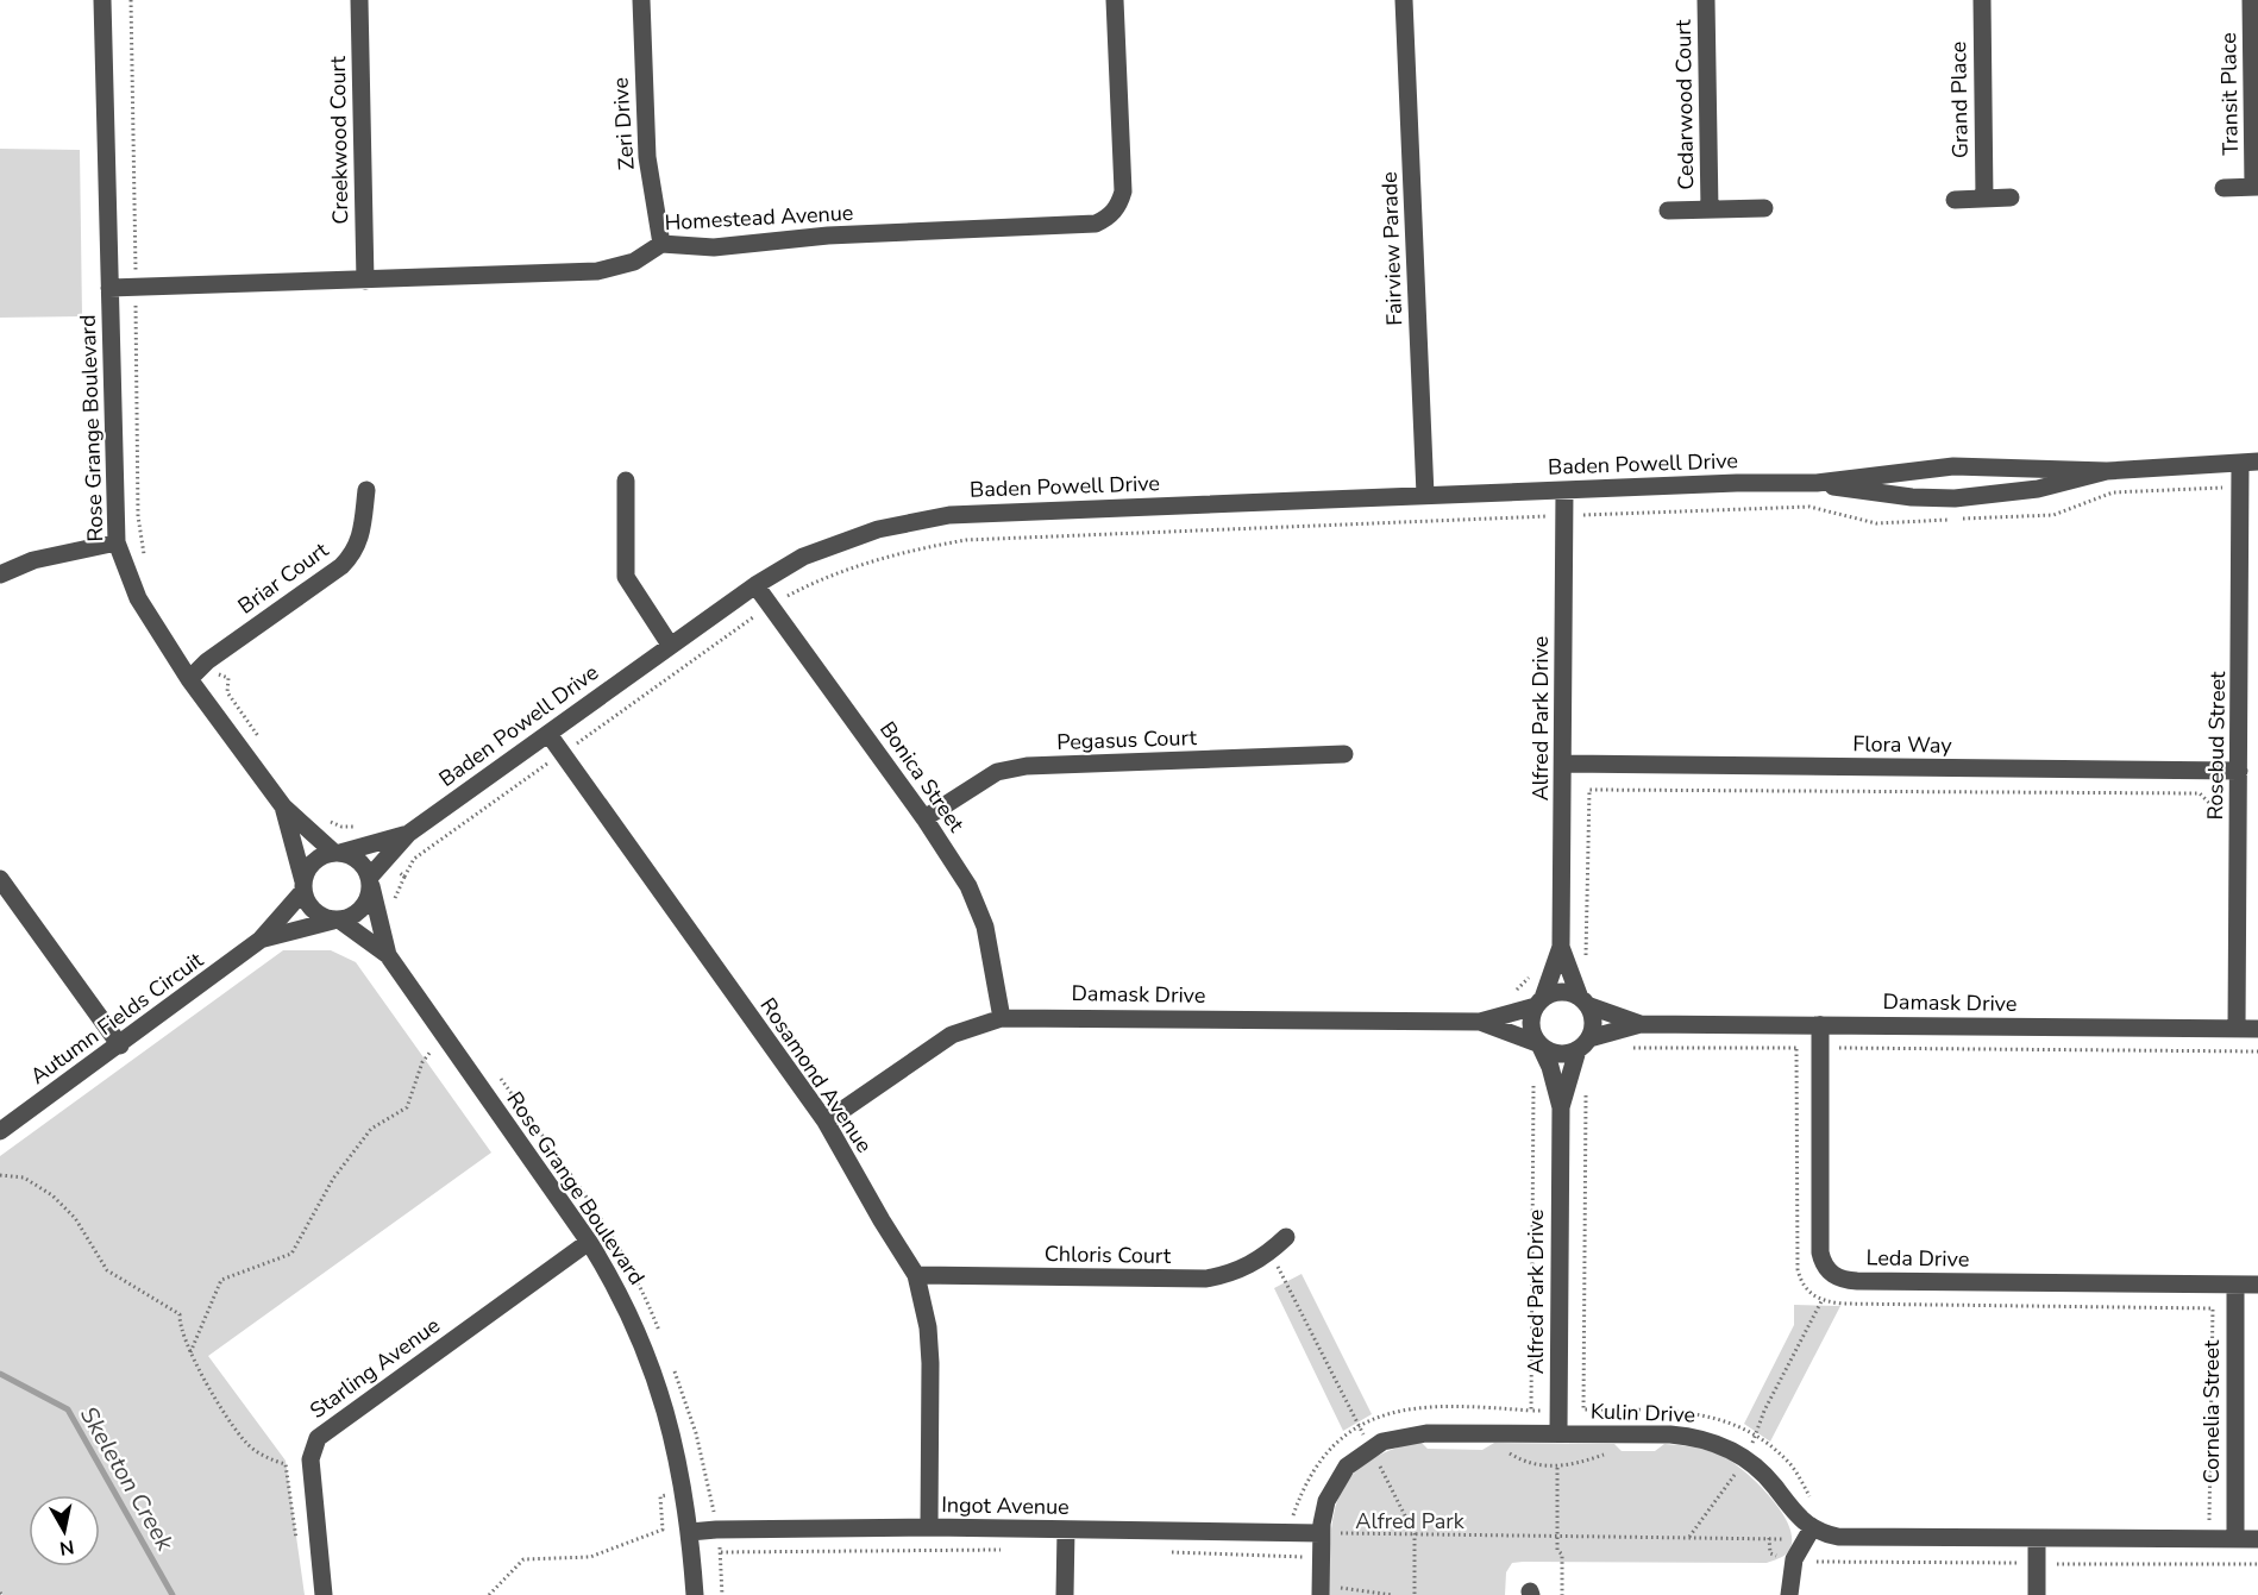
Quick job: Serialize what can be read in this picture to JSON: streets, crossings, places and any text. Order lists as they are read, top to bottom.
{
  "streets": {
    "street": [
      "Transit Place",
      "Grand Place",
      "Cedarwood Court",
      "Zeri Drive",
      "Creekwood Court",
      "Homestead Avenue",
      "Fairview Parade",
      "Rose Grange Boulevard",
      "Baden Powell Drive",
      "Briar Court",
      "Alfred Park Drive",
      "Pegasus Court",
      "Flora Way",
      "Rosebud Street",
      "Bonica Street",
      "Damask Drive",
      "Autumn Fields Circuit",
      "Rosamond Avenue",
      "Chloris Court",
      "Leda Drive",
      "Starling Avenue",
      "Cornelia Street",
      "Kulin Drive",
      "Ingot Avenue"
    ]
  },
  "crossings": [
    ["Zeri Drive", "Homestead Avenue"],
    ["Creekwood Court", "Homestead Avenue"],
    ["Homestead Avenue", "Rose Grange Boulevard"],
    ["Fairview Parade", "Baden Powell Drive"],
    ["Rose Grange Boulevard", "Baden Powell Drive"],
    ["Rose Grange Boulevard", "Briar Court"],
    ["Rose Grange Boulevard", "Autumn Fields Circuit"],
    ["Rose Grange Boulevard", "Starling Avenue"],
    ["Rose Grange Boulevard", "Ingot Avenue"],
    ["Baden Powell Drive", "Alfred Park Drive"],
    ["Baden Powell Drive", "Rosebud Street"],
    ["Baden Powell Drive", "Bonica Street"],
    ["Baden Powell Drive", "Autumn Fields Circuit"],
    ["Baden Powell Drive", "Rosamond Avenue"],
    ["Alfred Park Drive", "Flora Way"],
    ["Alfred Park Drive", "Damask Drive"],
    ["Alfred Park Drive", "Kulin Drive"],
    ["Pegasus Court", "Bonica Street"],
    ["Flora Way", "Rosebud Street"],
    ["Rosebud Street", "Damask Drive"],
    ["Bonica Street", "Damask Drive"],
    ["Damask Drive", "Rosamond Avenue"],
    ["Damask Drive", "Leda Drive"],
    ["Rosamond Avenue", "Chloris Court"],
    ["Rosamond Avenue", "Ingot Avenue"],
    ["Leda Drive", "Cornelia Street"],
    ["Kulin Drive", "Ingot Avenue"]
  ],
  "water": ["Skeleton Creek"],
  "parks": ["Alfred Park"],
  "north": "bottom"
}
